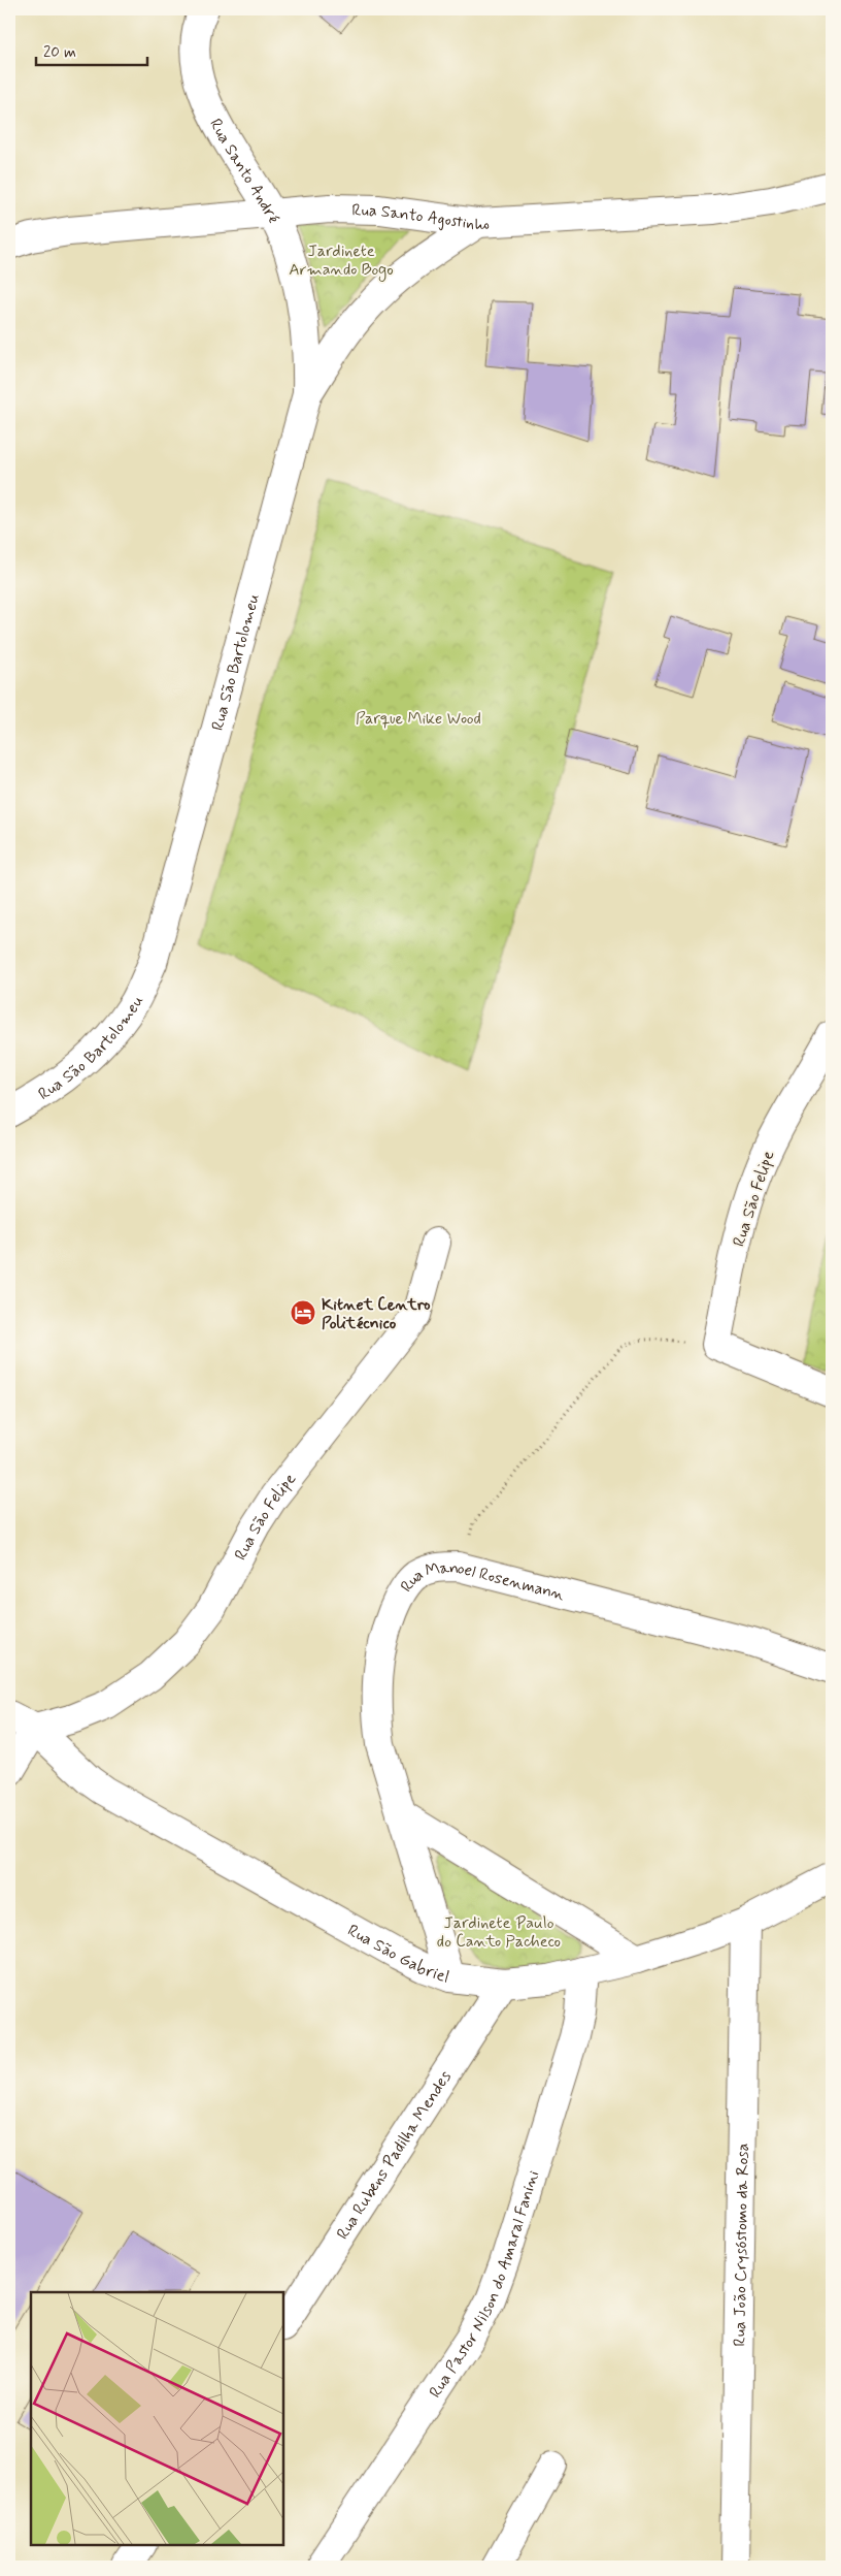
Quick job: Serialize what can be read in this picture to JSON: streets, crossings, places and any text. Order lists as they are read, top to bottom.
{
  "streets": {
    "street": [
      "Rua Santo André",
      "Rua Santo Agostinho",
      "Rua São Bartolomeu",
      "Rua São Felipe",
      "Rua Manoel Rosenmann",
      "Rua São Gabriel",
      "Rua Rubens Padilha Mendes",
      "Rua João Crysóstomo da Rosa",
      "Rua Pastor Nilson do Amaral Fanini"
    ]
  },
  "crossings": [
    ["Rua Santo André", "Rua Santo Agostinho"],
    ["Rua Santo André", "Rua São Bartolomeu"],
    ["Rua Santo Agostinho", "Rua São Bartolomeu"],
    ["Rua São Felipe", "Rua São Gabriel"],
    ["Rua Manoel Rosenmann", "Rua São Gabriel"],
    ["Rua São Gabriel", "Rua Rubens Padilha Mendes"],
    ["Rua São Gabriel", "Rua João Crysóstomo da Rosa"],
    ["Rua São Gabriel", "Rua Pastor Nilson do Amaral Fanini"]
  ],
  "parks": ["Jardinete Armando Bogo", "Parque Mike Wood", "Jardinete Paulo do Canto Pacheco"],
  "places": {
    "hotel": ["Kitnet Centro Politécnico"]
  },
  "scale_bar": "20 m"
}
